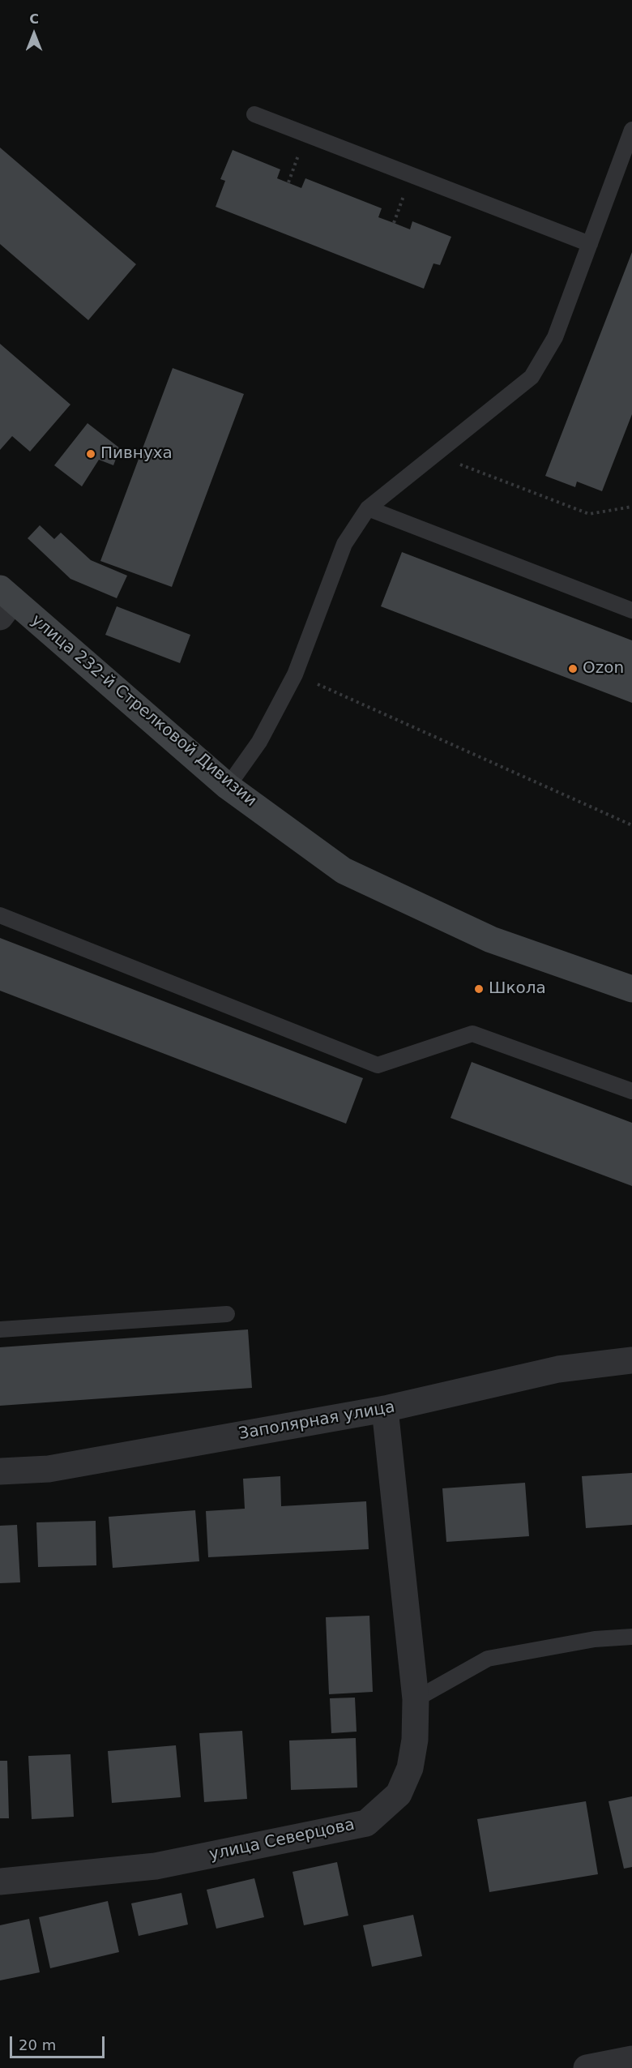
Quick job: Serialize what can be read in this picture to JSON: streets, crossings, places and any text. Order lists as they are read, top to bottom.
{
  "streets": {
    "street": ["улица 232-й Стрелковой Дивизии", "Заполярная улица", "улица Северцова"]
  },
  "crossings": [
    ["Заполярная улица", "улица Северцова"]
  ],
  "places": ["Пивнуха", "Ozon", "Школа"],
  "scale_bar": "20 m",
  "north": "top"
}
